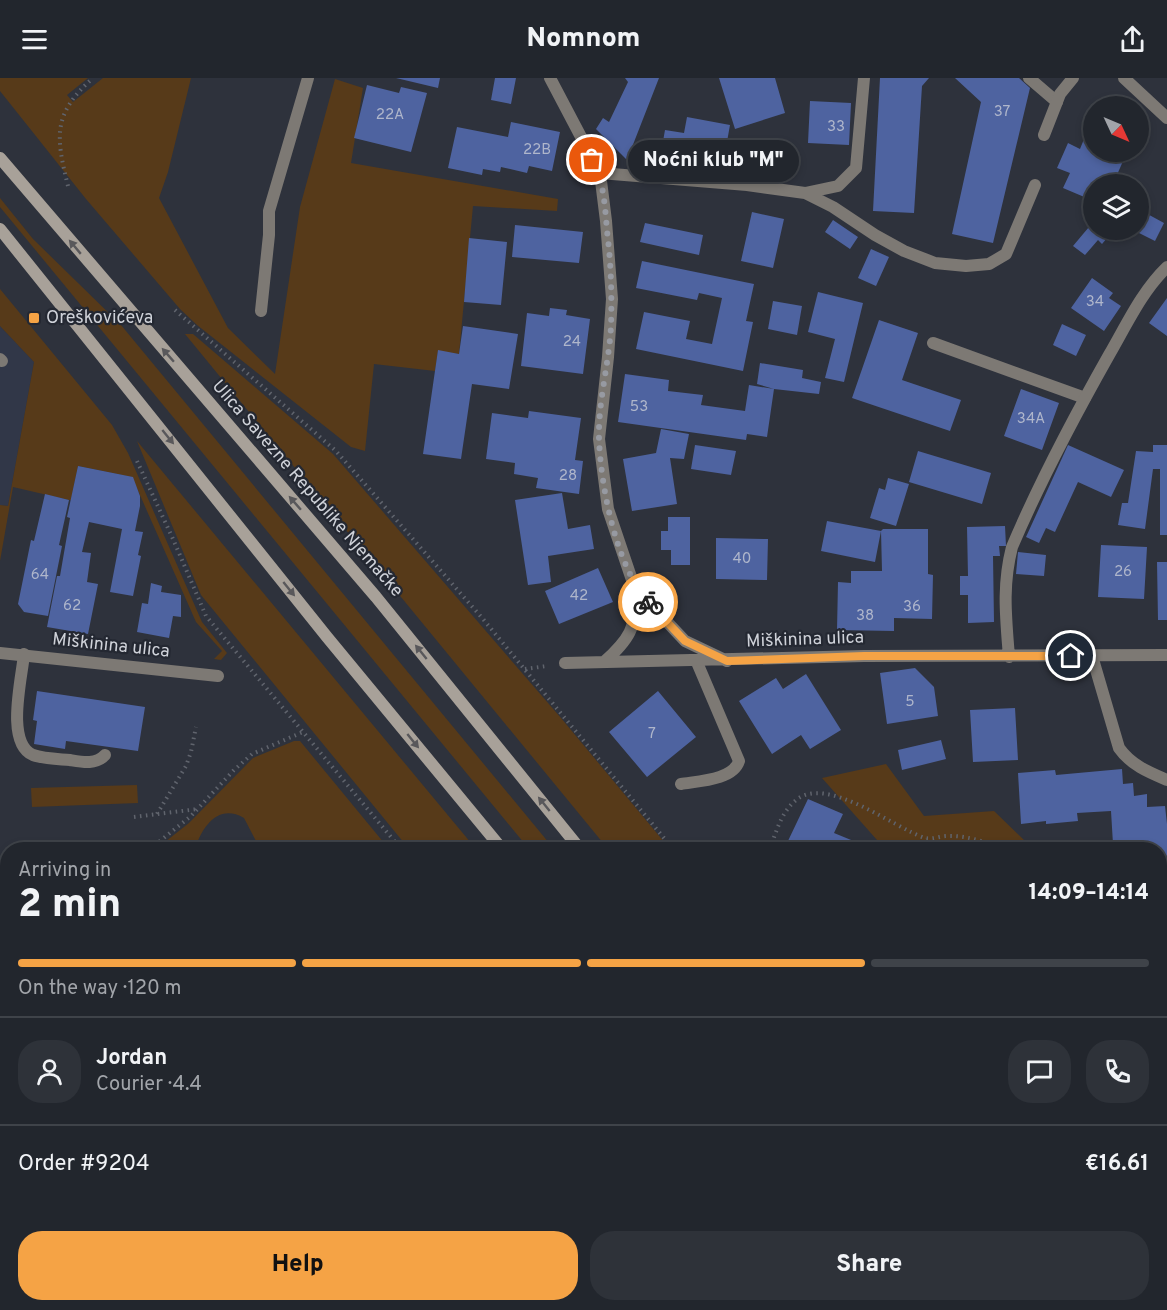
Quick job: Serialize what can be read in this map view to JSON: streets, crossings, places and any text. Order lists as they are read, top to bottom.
{
  "streets": {
    "main road": ["Ulica Savezne Republike Njemačke"],
    "street": ["Miškinina ulica"]
  },
  "places": {
    "other": ["Noćni klub \"M\""],
    "transit": ["Oreškovićeva"]
  },
  "house_numbers": [
    "37",
    "22A",
    "33",
    "22B",
    "34",
    "24",
    "53",
    "34A",
    "28",
    "40",
    "26",
    "64",
    "42",
    "62",
    "36",
    "38",
    "5",
    "7"
  ],
  "north": "bottom right",
  "page": {
    "header": "Nomnom",
    "bubble": "Noćni klub \"M\"",
    "heading": ["2 min", "Arriving in", "14:09–14:14"],
    "panel": [
      "Jordan",
      "Courier · 4.4",
      "Order #9204",
      "€16.61"
    ],
    "bar": "On the way · 120 m",
    "buttons": ["Help", "Share"]
  }
}
